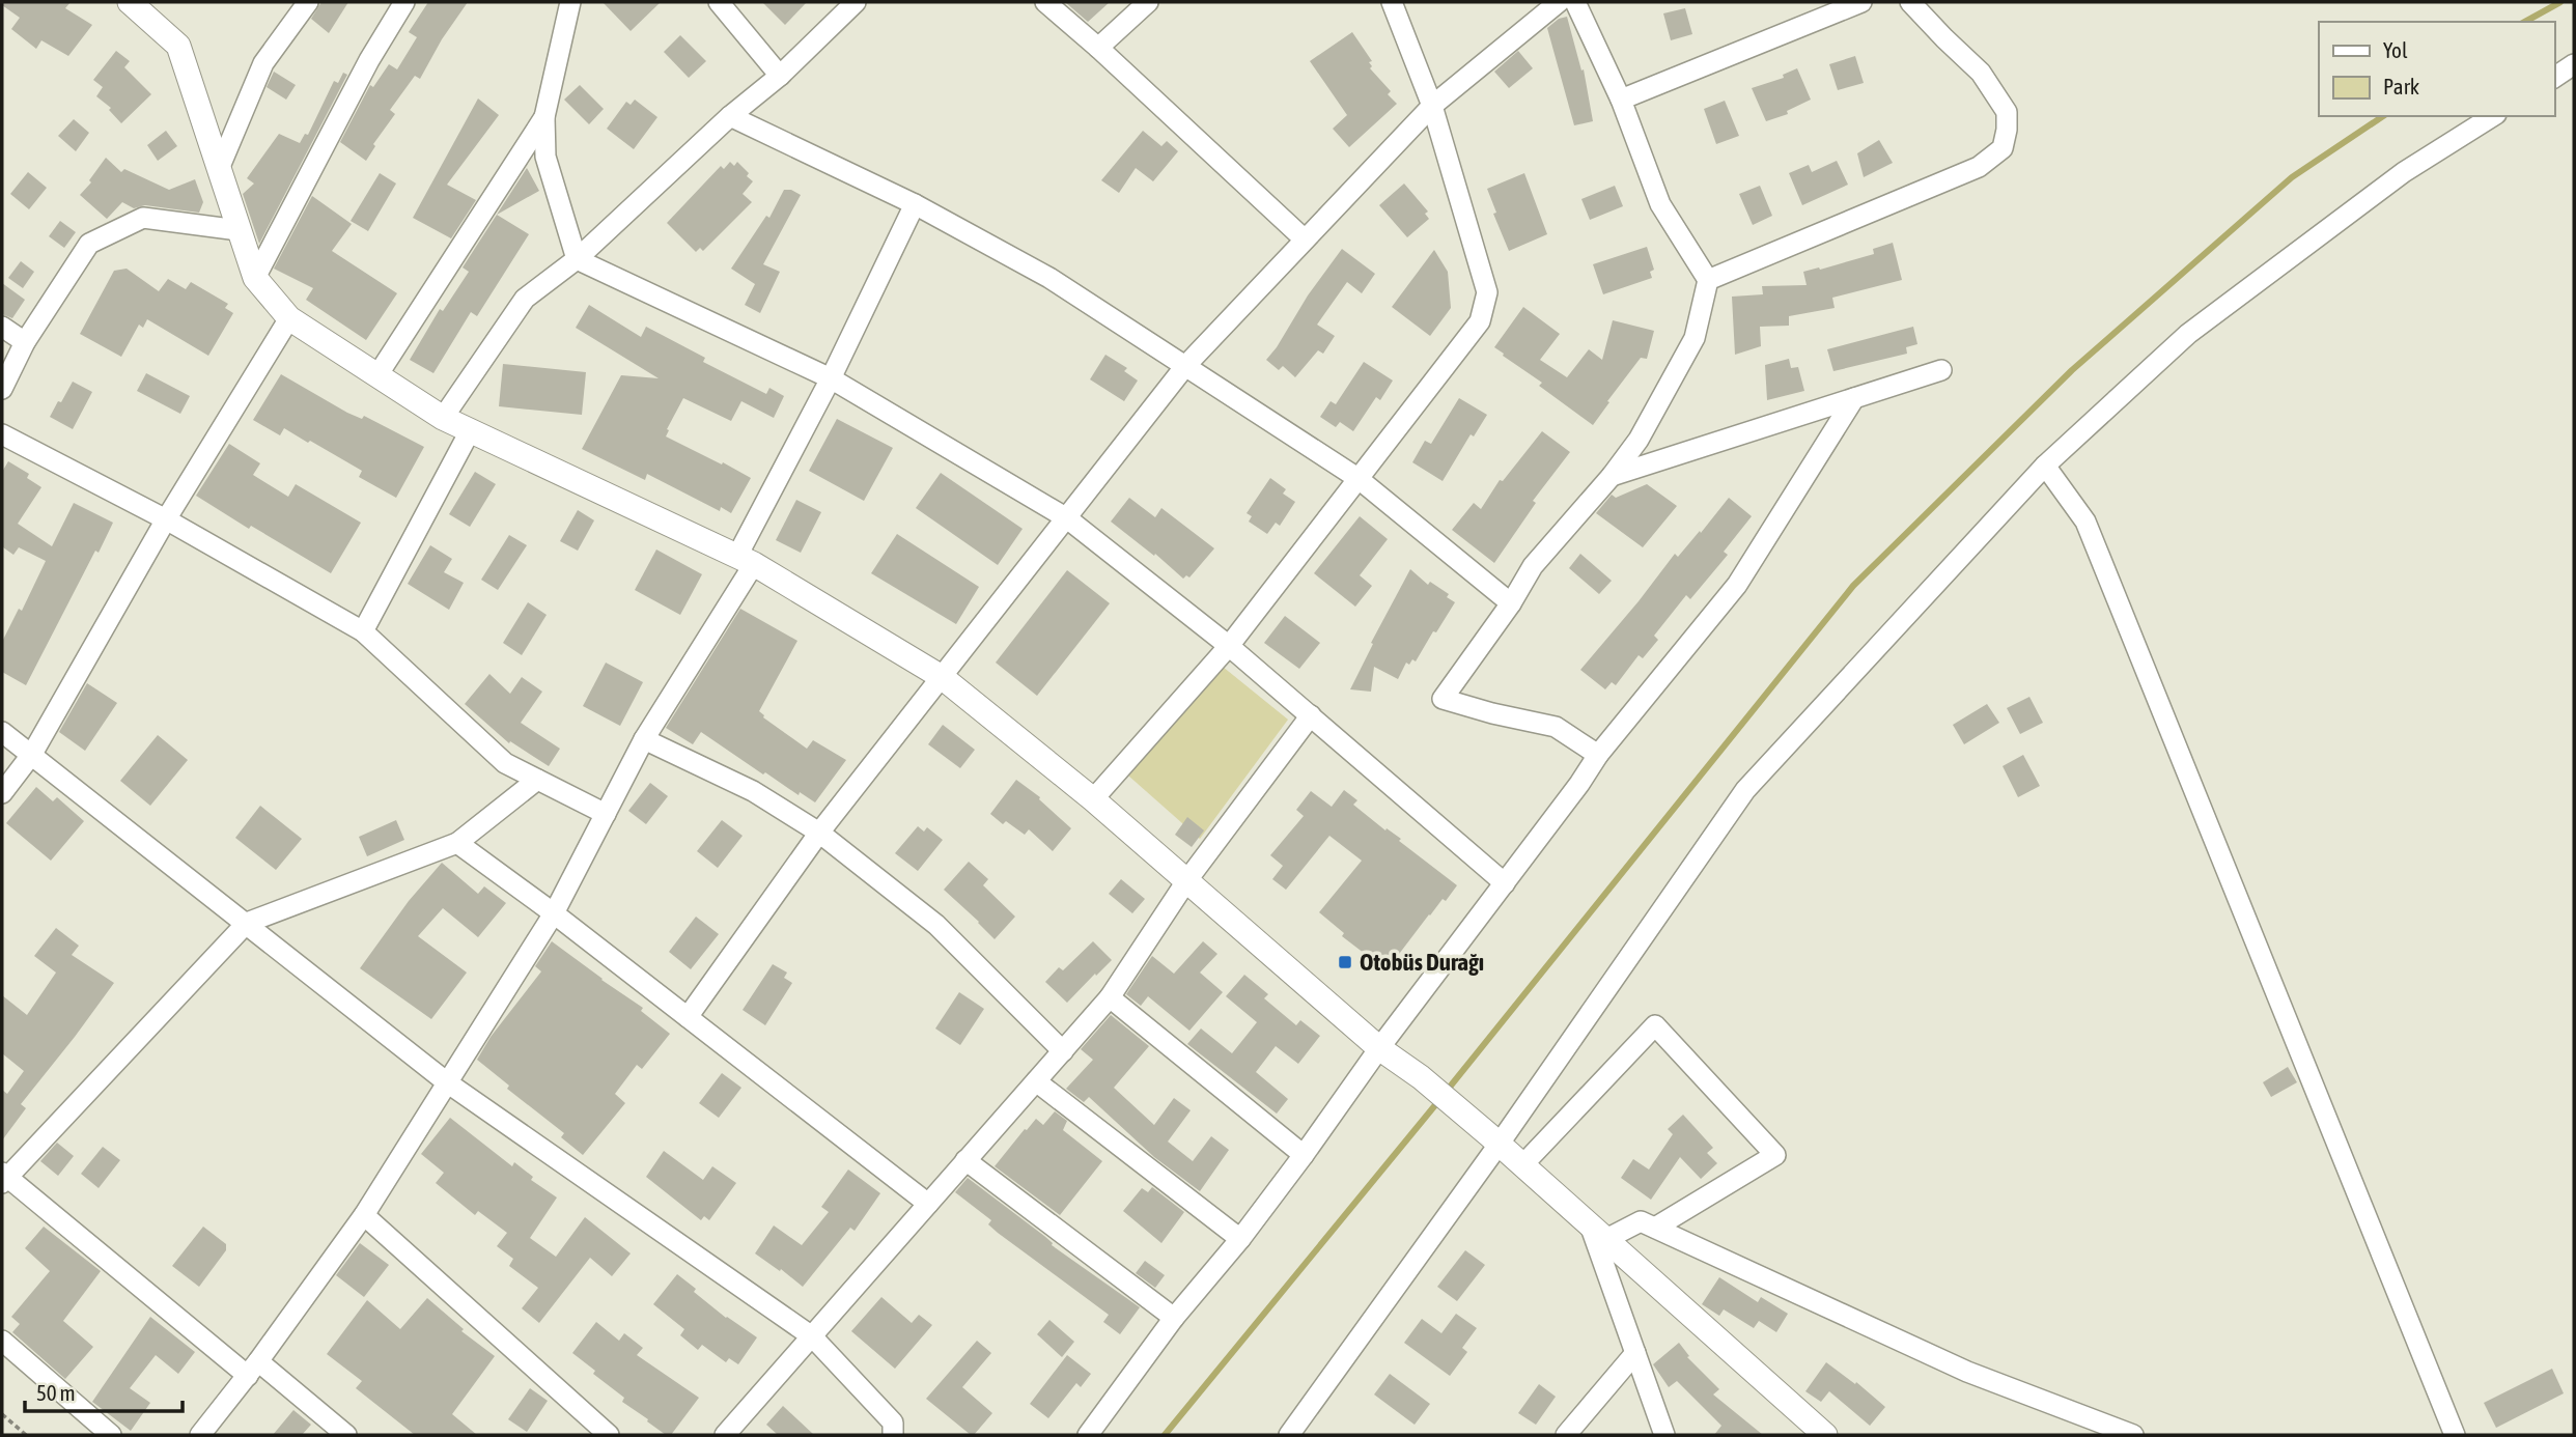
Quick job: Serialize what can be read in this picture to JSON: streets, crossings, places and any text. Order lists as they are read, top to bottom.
{
  "places": {
    "transit": ["Otobüs Durağı"]
  },
  "legend": ["Yol", "Park"],
  "scale_bar": "50 m"
}
